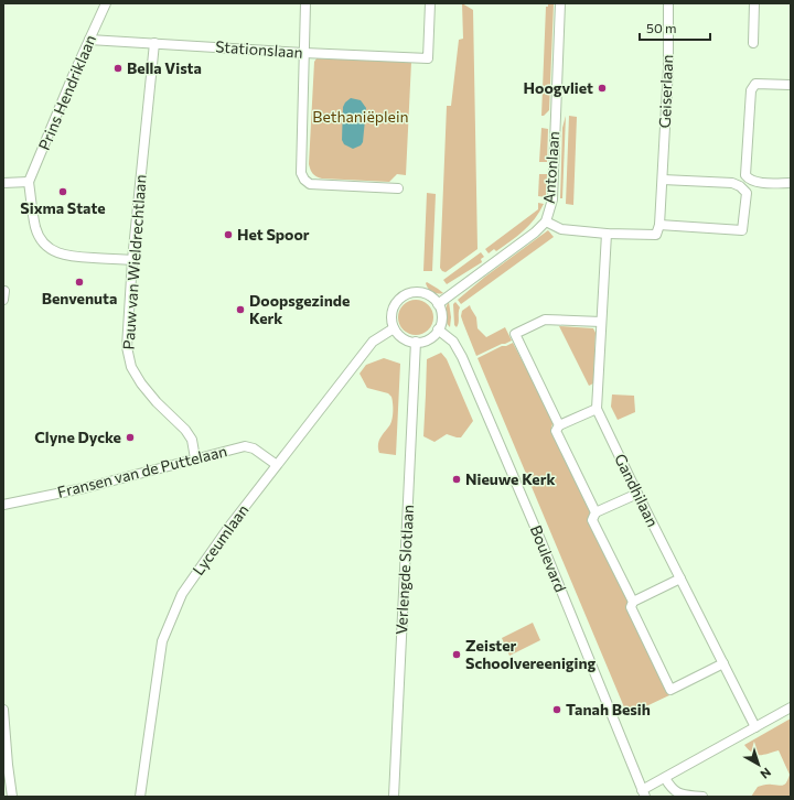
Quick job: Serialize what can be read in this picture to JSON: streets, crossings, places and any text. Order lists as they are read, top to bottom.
{
  "streets": {
    "street": [
      "Stationslaan",
      "Geiserlaan",
      "Prins Hendriklaan",
      "Antonlaan",
      "Pauw van Wieldrechtlaan",
      "Fransen van de Puttelaan",
      "Gandhilaan",
      "Lyceumlaan",
      "Boulevard",
      "Verlengde Slotlaan"
    ]
  },
  "crossings": [
    ["Stationslaan", "Prins Hendriklaan"],
    ["Stationslaan", "Pauw van Wieldrechtlaan"],
    ["Antonlaan", "Lyceumlaan"],
    ["Antonlaan", "Boulevard"],
    ["Antonlaan", "Verlengde Slotlaan"],
    ["Pauw van Wieldrechtlaan", "Fransen van de Puttelaan"],
    ["Fransen van de Puttelaan", "Lyceumlaan"],
    ["Lyceumlaan", "Boulevard"],
    ["Lyceumlaan", "Verlengde Slotlaan"],
    ["Boulevard", "Verlengde Slotlaan"]
  ],
  "parks": ["Bethaniëplein"],
  "places": [
    "Bella Vista",
    "Hoogvliet",
    "Sixma State",
    "Het Spoor",
    "Benvenuta",
    "Doopsgezinde Kerk",
    "Clyne Dycke",
    "Nieuwe Kerk",
    "Zeister Schoolvereeniging",
    "Tanah Besih"
  ],
  "scale_bar": "50 m",
  "north": "bottom right"
}
